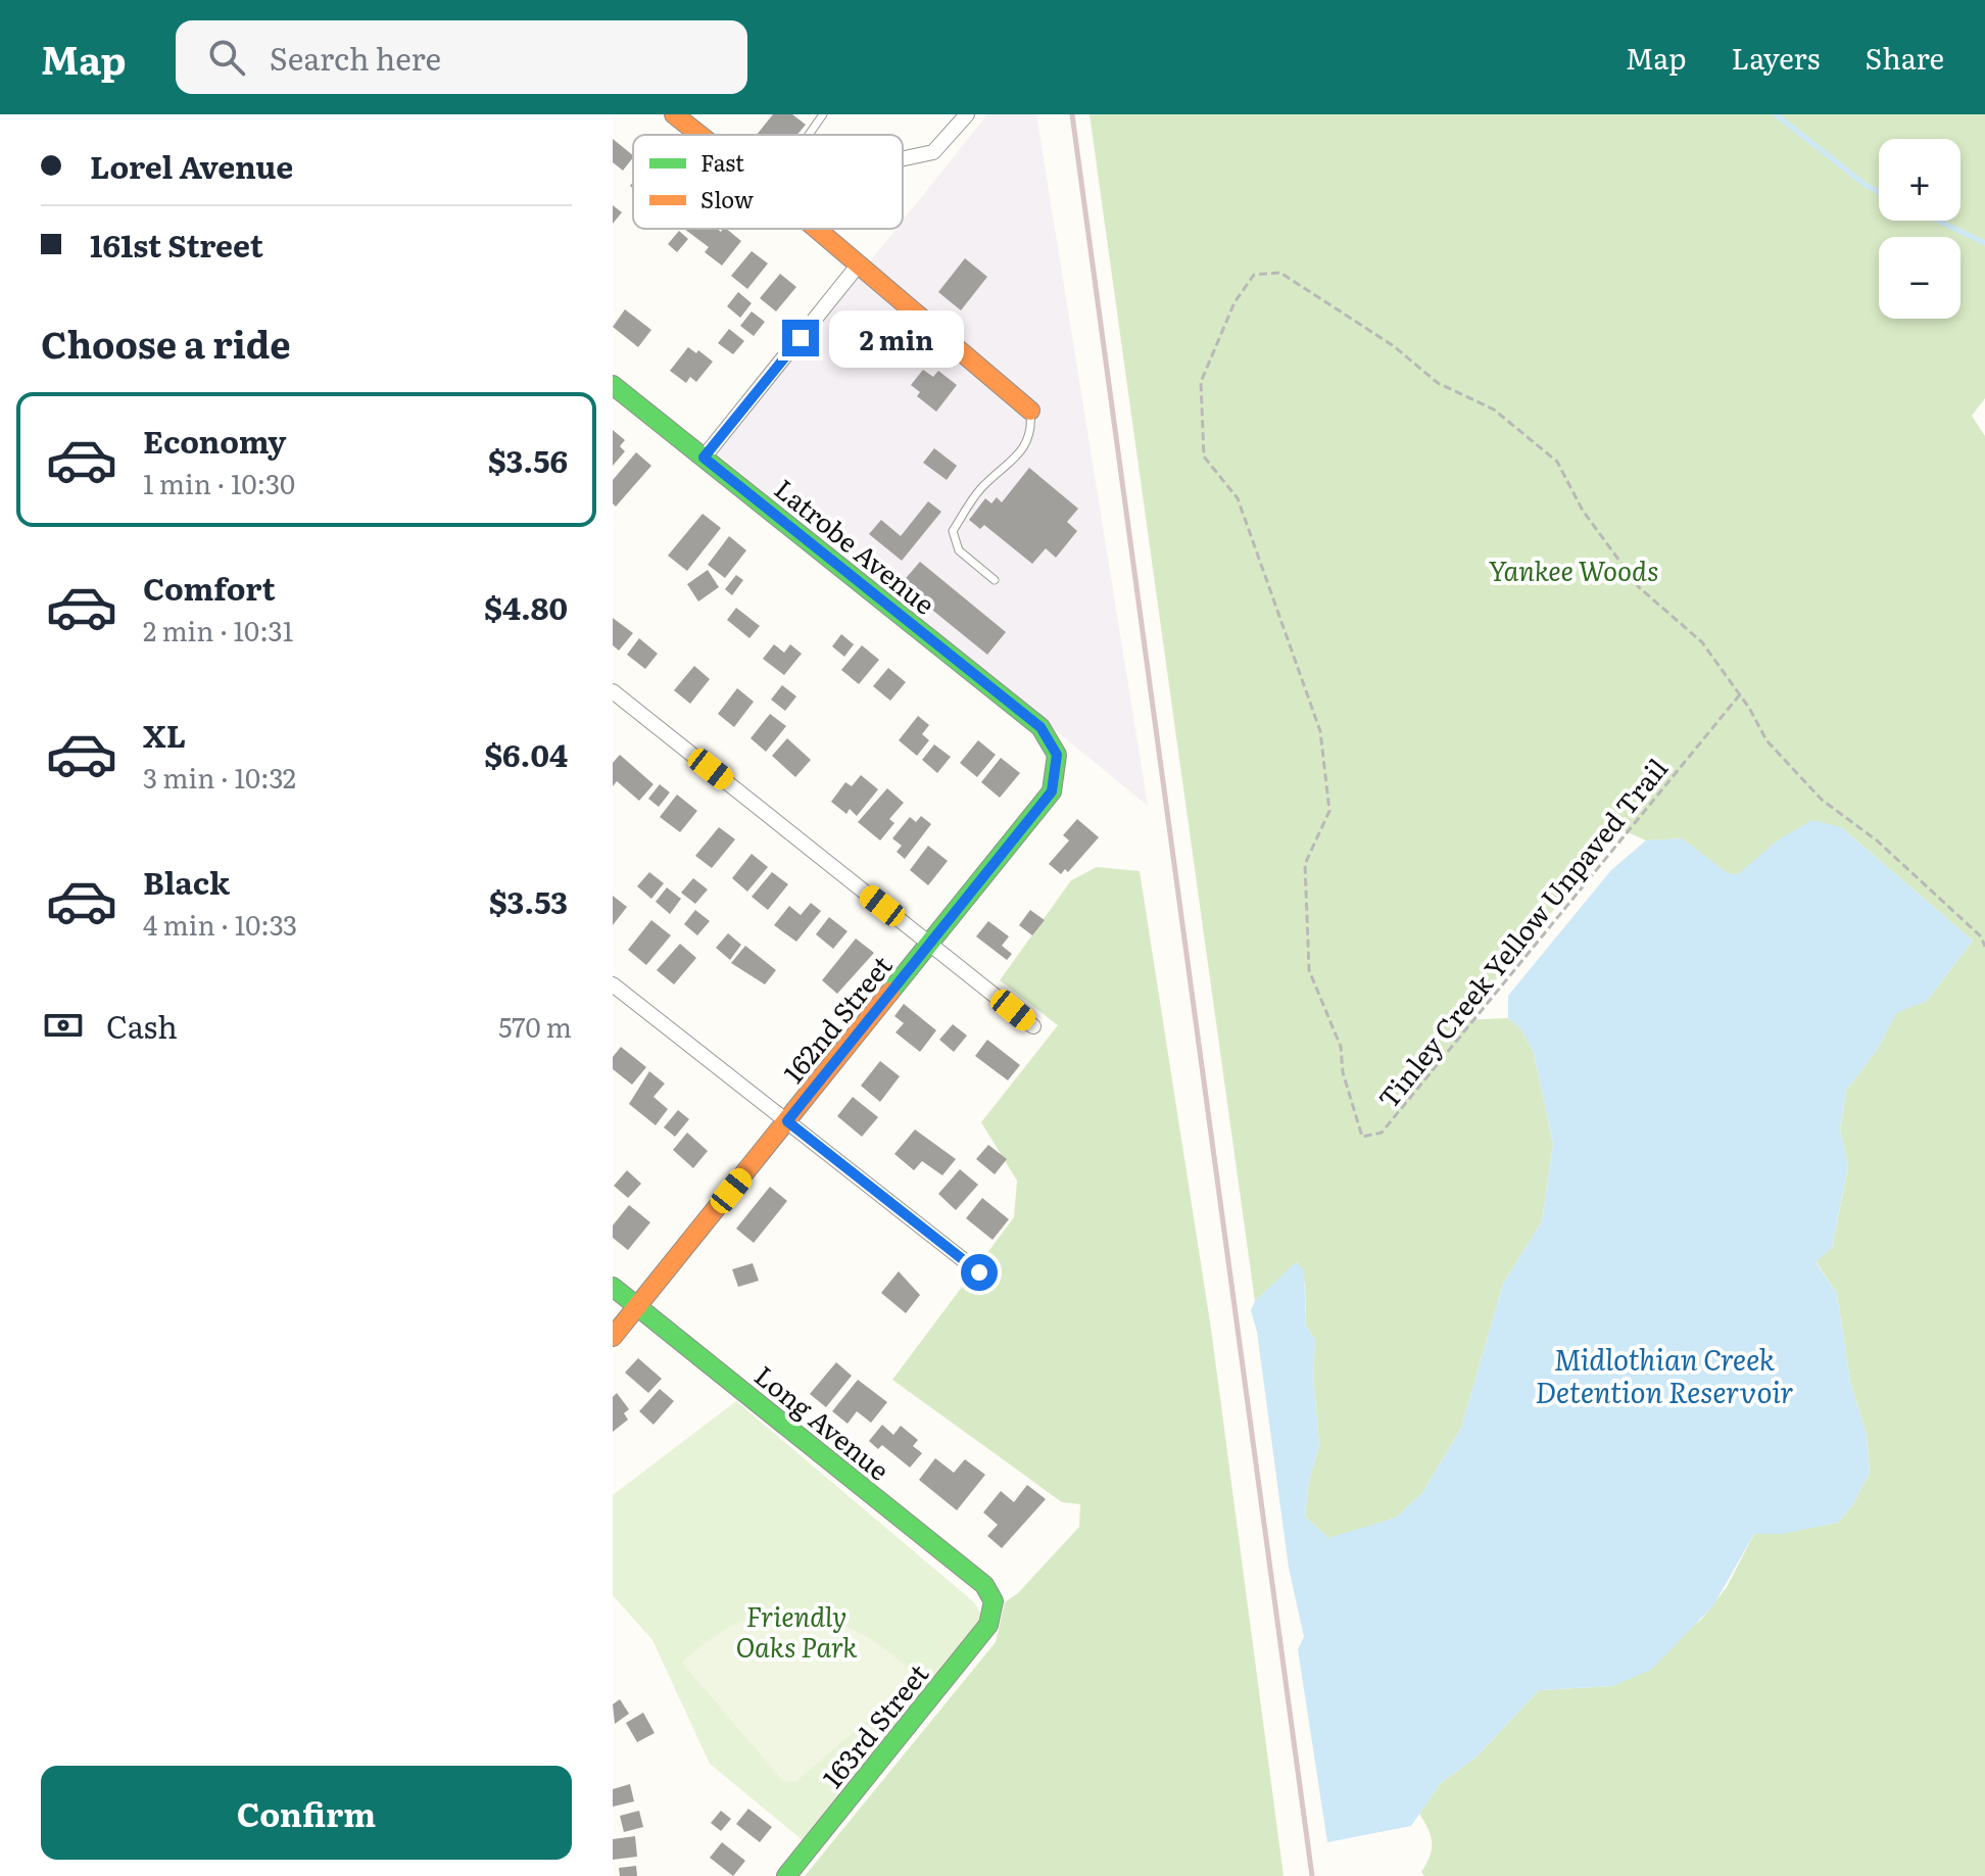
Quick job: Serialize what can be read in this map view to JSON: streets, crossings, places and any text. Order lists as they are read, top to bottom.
{
  "streets": {
    "street": [
      "Latrobe Avenue",
      "162nd Street",
      "Long Avenue",
      "163rd Street"
    ],
    "path": ["Tinley Creek Yellow Unpaved Trail"]
  },
  "crossings": [
    ["Latrobe Avenue", "162nd Street"],
    ["162nd Street", "Long Avenue"],
    ["Long Avenue", "163rd Street"]
  ],
  "water": ["Midlothian Creek Detention Reservoir"],
  "parks": ["Yankee Woods", "Friendly Oaks Park"],
  "legend": ["Fast", "Slow"],
  "page": {
    "header": "Map",
    "search": "Search here",
    "nav": ["Map", "Layers", "Share"],
    "banner": ["Lorel Avenue", "161st Street"],
    "map_buttons": ["+", "−"],
    "heading": "Choose a ride",
    "bubble": "2 min",
    "list": [
      {
        "name": "Economy",
        "note": "1 min · 10:30",
        "value": "$3.56"
      },
      {
        "name": "Comfort",
        "note": "2 min · 10:31",
        "value": "$4.80"
      },
      {
        "name": "XL",
        "note": "3 min · 10:32",
        "value": "$6.04"
      },
      {
        "name": "Black",
        "note": "4 min · 10:33",
        "value": "$3.53"
      }
    ],
    "pay": ["Cash", "570 m"],
    "buttons": "Confirm"
  }
}
